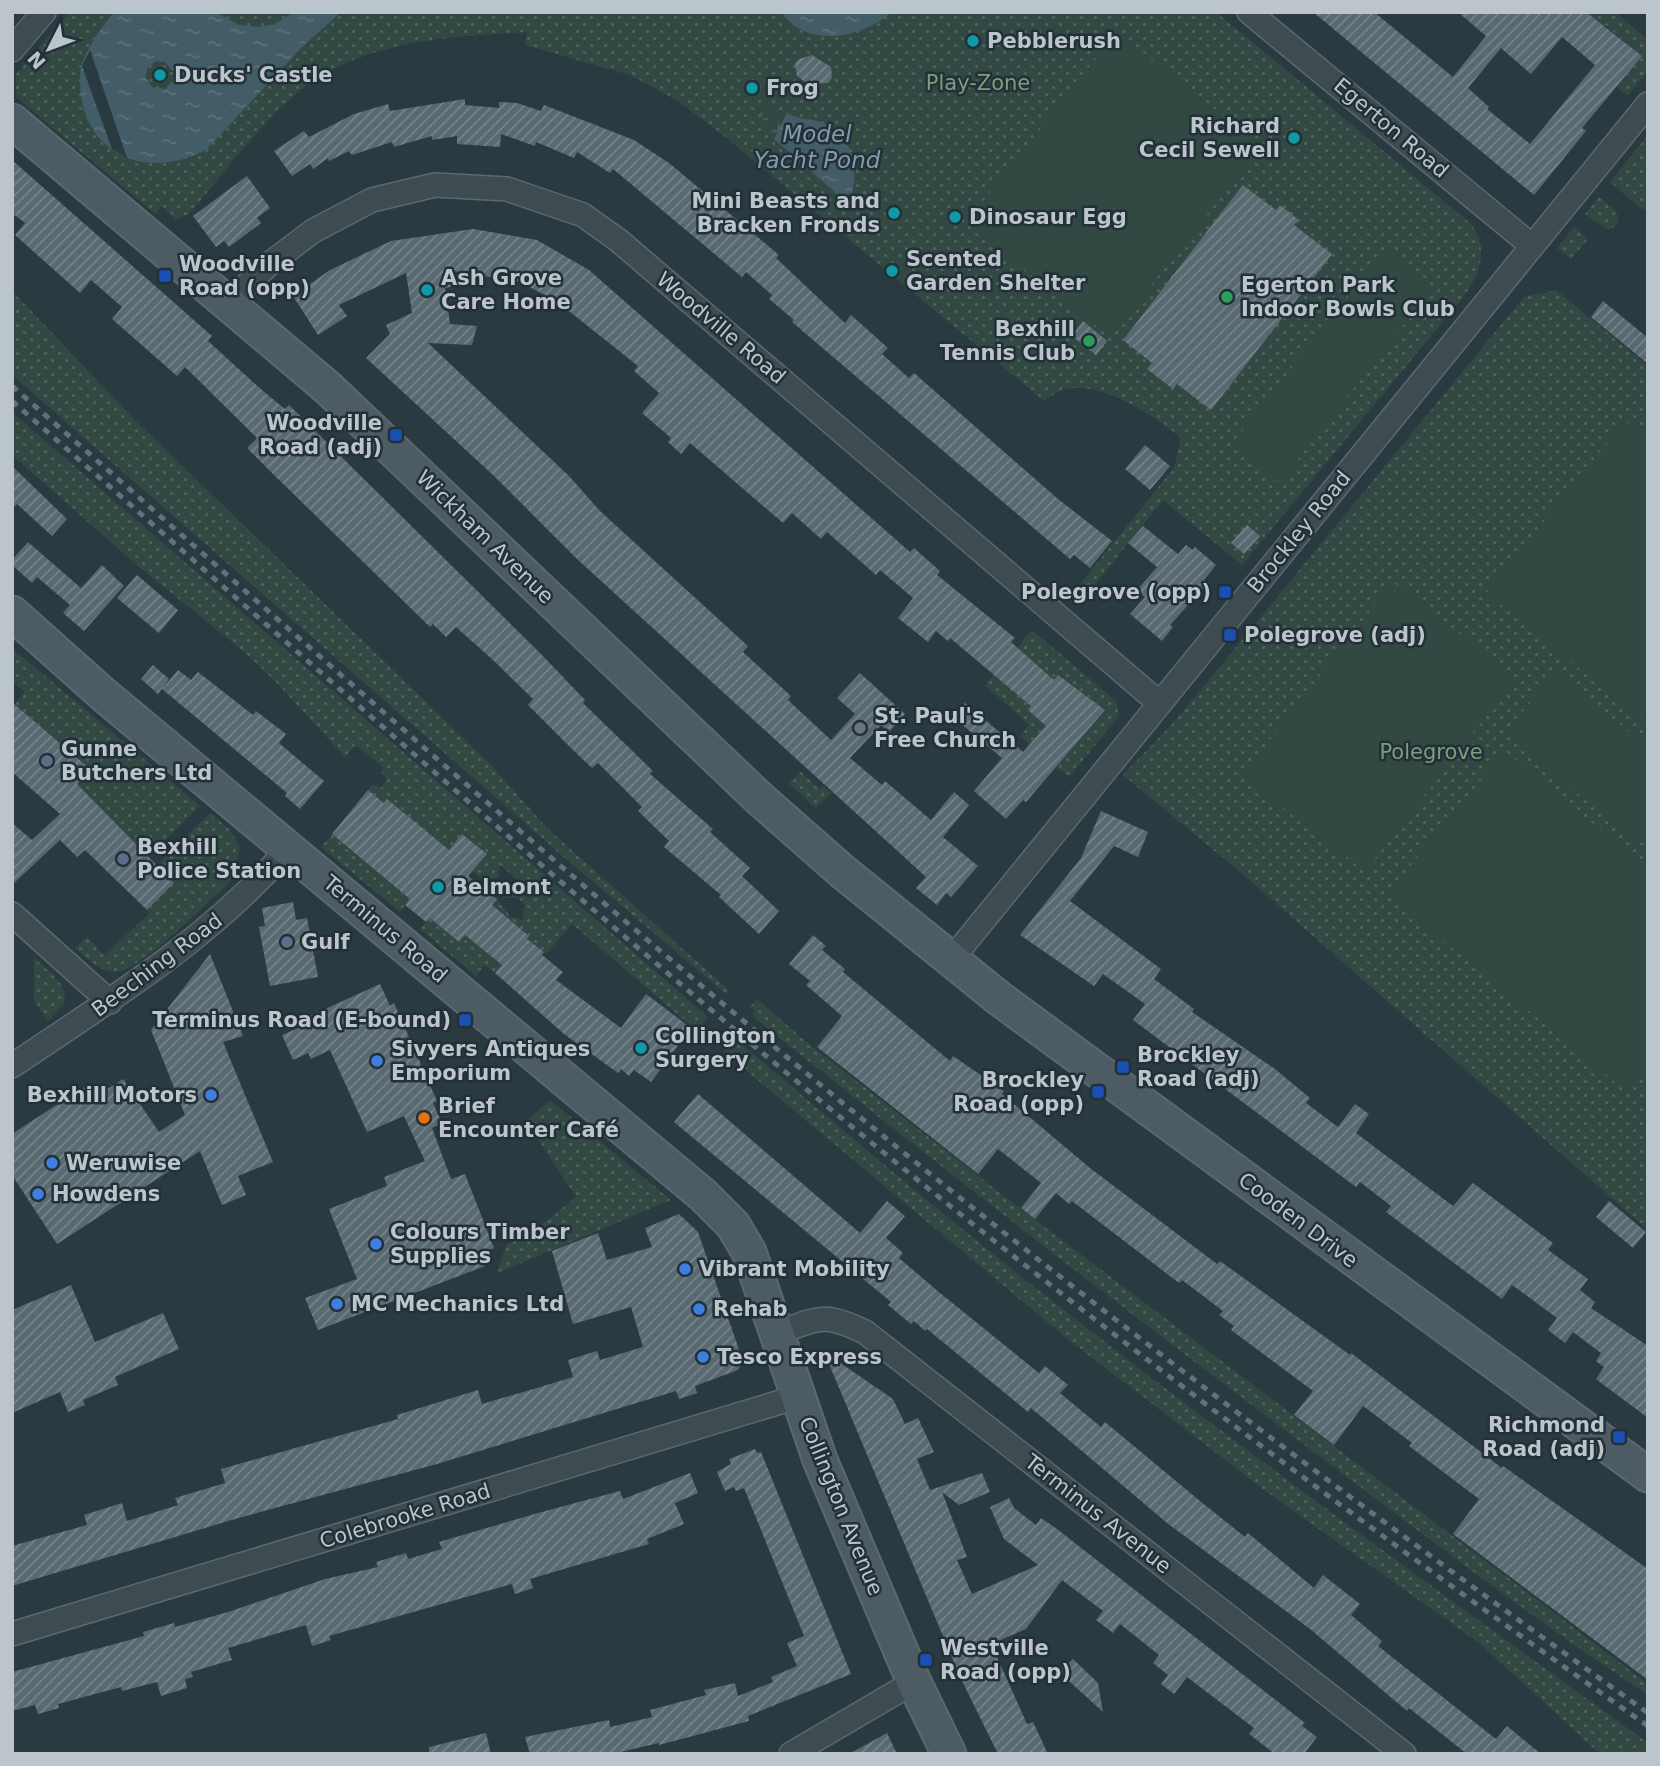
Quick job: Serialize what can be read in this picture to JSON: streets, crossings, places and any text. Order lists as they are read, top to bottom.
{
  "streets": {
    "street": [
      "Egerton Road",
      "Woodville Road",
      "Brockley Road",
      "Wickham Avenue",
      "Terminus Road",
      "Beeching Road",
      "Cooden Drive",
      "Collington Avenue",
      "Terminus Avenue",
      "Colebrooke Road"
    ]
  },
  "crossings": [
    ["Egerton Road", "Brockley Road"],
    ["Woodville Road", "Brockley Road"],
    ["Woodville Road", "Wickham Avenue"],
    ["Brockley Road", "Wickham Avenue"],
    ["Brockley Road", "Cooden Drive"],
    ["Wickham Avenue", "Cooden Drive"],
    ["Terminus Road", "Beeching Road"],
    ["Terminus Road", "Collington Avenue"],
    ["Collington Avenue", "Terminus Avenue"],
    ["Collington Avenue", "Colebrooke Road"]
  ],
  "water": ["Model Yacht Pond"],
  "parks": ["Play-Zone", "Polegrove"],
  "places": {
    "other": [
      "Pebblerush",
      "Ducks' Castle",
      "Frog",
      "Richard Cecil Sewell",
      "Mini Beasts and Bracken Fronds",
      "Dinosaur Egg",
      "Scented Garden Shelter",
      "Ash Grove Care Home",
      "Egerton Park Indoor Bowls Club",
      "Bexhill Tennis Club",
      "St. Paul's Free Church",
      "Gunne Butchers Ltd",
      "Bexhill Police Station",
      "Belmont",
      "Gulf",
      "Collington Surgery",
      "Sivyers Antiques Emporium",
      "Bexhill Motors",
      "Brief Encounter Café",
      "Weruwise",
      "Howdens",
      "Colours Timber Supplies",
      "Vibrant Mobility",
      "MC Mechanics Ltd",
      "Rehab",
      "Tesco Express"
    ],
    "transit": [
      "Woodville Road (opp)",
      "Woodville Road (adj)",
      "Polegrove (opp)",
      "Polegrove (adj)",
      "Terminus Road (E-bound)",
      "Brockley Road (adj)",
      "Brockley Road (opp)",
      "Richmond Road (adj)",
      "Westville Road (opp)"
    ]
  },
  "north": "bottom left"
}
